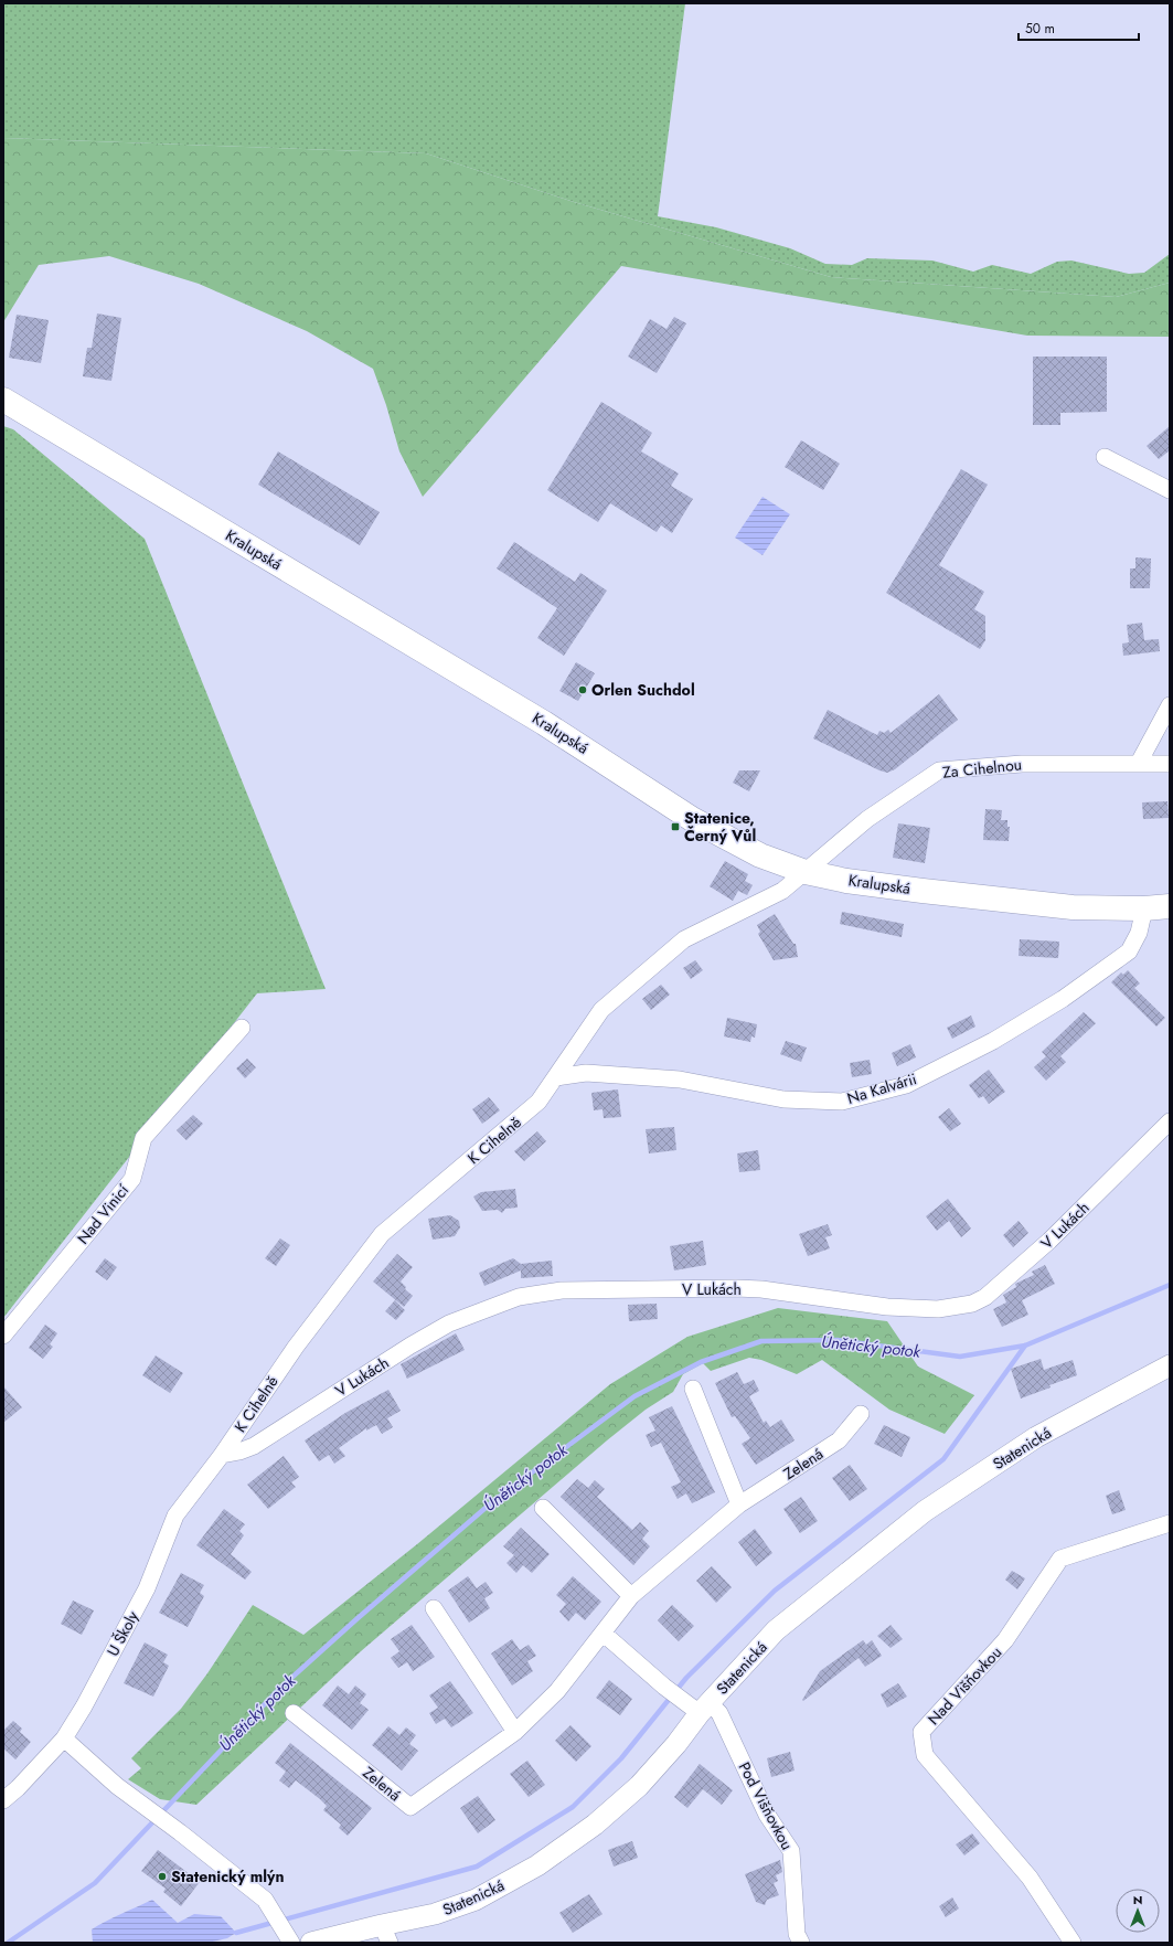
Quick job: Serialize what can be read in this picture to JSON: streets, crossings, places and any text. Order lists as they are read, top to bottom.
{
  "streets": {
    "main road": ["Kralupská"],
    "street": [
      "Za Cihelnou",
      "Na Kalvárii",
      "K Cihelně",
      "Nad Vinicí",
      "V Lukách",
      "Statenická",
      "Zelená",
      "U Školy",
      "Nad Višňovkou",
      "Pod Višňovkou"
    ]
  },
  "crossings": [
    ["Kralupská", "Za Cihelnou"],
    ["Kralupská", "Na Kalvárii"],
    ["Kralupská", "K Cihelně"],
    ["Za Cihelnou", "K Cihelně"],
    ["Na Kalvárii", "K Cihelně"],
    ["K Cihelně", "V Lukách"],
    ["K Cihelně", "U Školy"],
    ["V Lukách", "U Školy"],
    ["Statenická", "Pod Višňovkou"]
  ],
  "water": ["Únětický potok"],
  "places": {
    "other": ["Orlen Suchdol", "Statenický mlýn"],
    "transit": ["Statenice, Černý Vůl"]
  },
  "scale_bar": "50 m",
  "north": "top"
}
